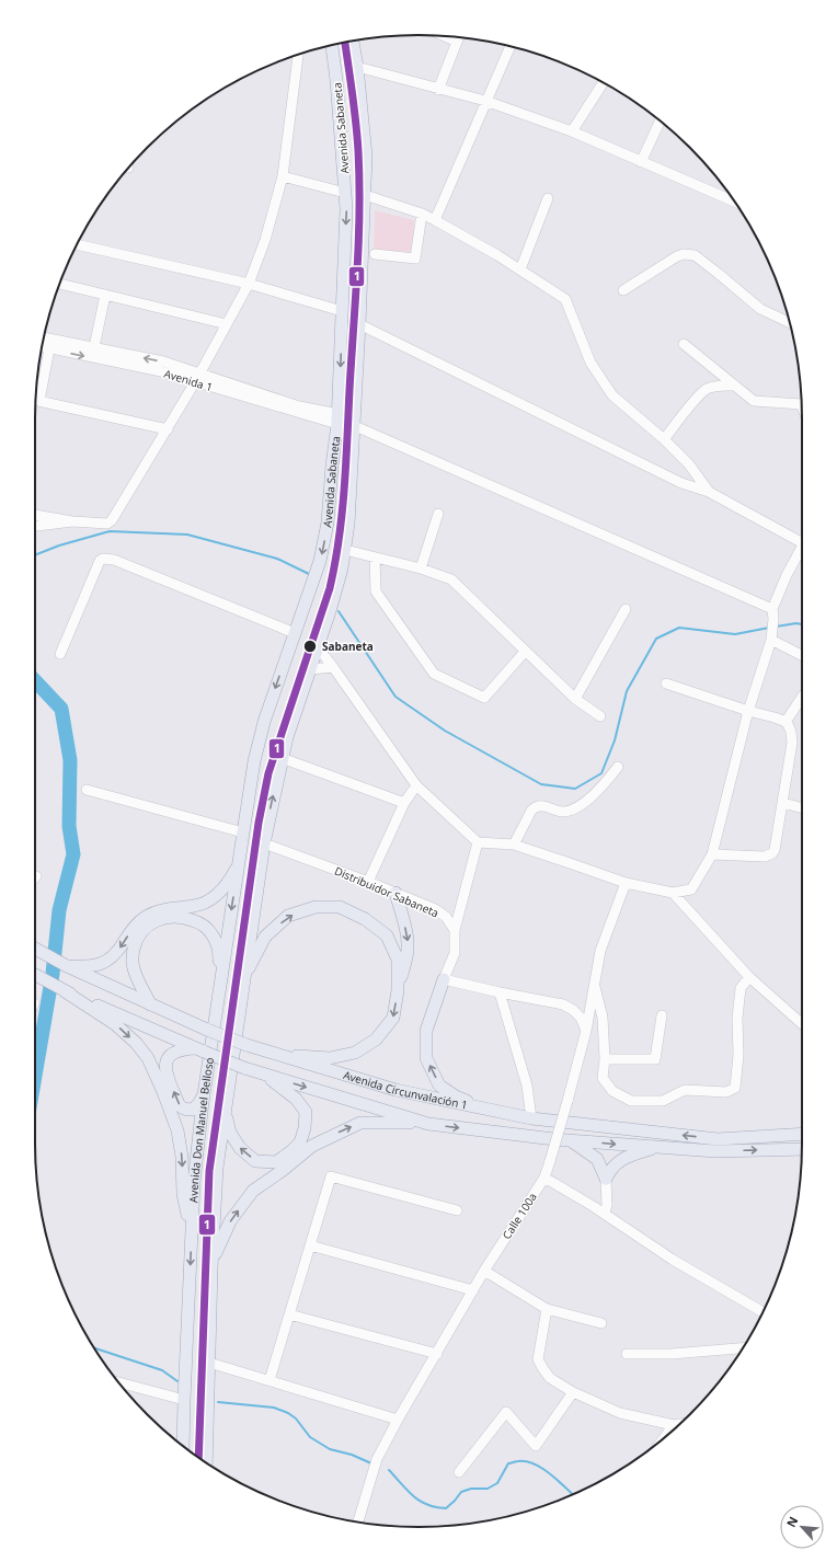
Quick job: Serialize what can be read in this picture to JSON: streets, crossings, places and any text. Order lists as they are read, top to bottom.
{
  "streets": {
    "main road": ["Avenida Sabaneta", "Avenida Circunvalación 1", "Avenida Don Manuel Belloso"],
    "street": ["Avenida 1", "Distribuidor Sabaneta", "Calle 100a"]
  },
  "crossings": [
    ["Avenida Sabaneta", "Avenida 1"],
    ["Avenida Sabaneta", "Distribuidor Sabaneta"],
    ["Avenida Sabaneta", "Avenida Don Manuel Belloso"],
    ["Distribuidor Sabaneta", "Avenida Don Manuel Belloso"]
  ],
  "places": ["Sabaneta"],
  "lines": ["rail line 1"],
  "north": "top left"
}
